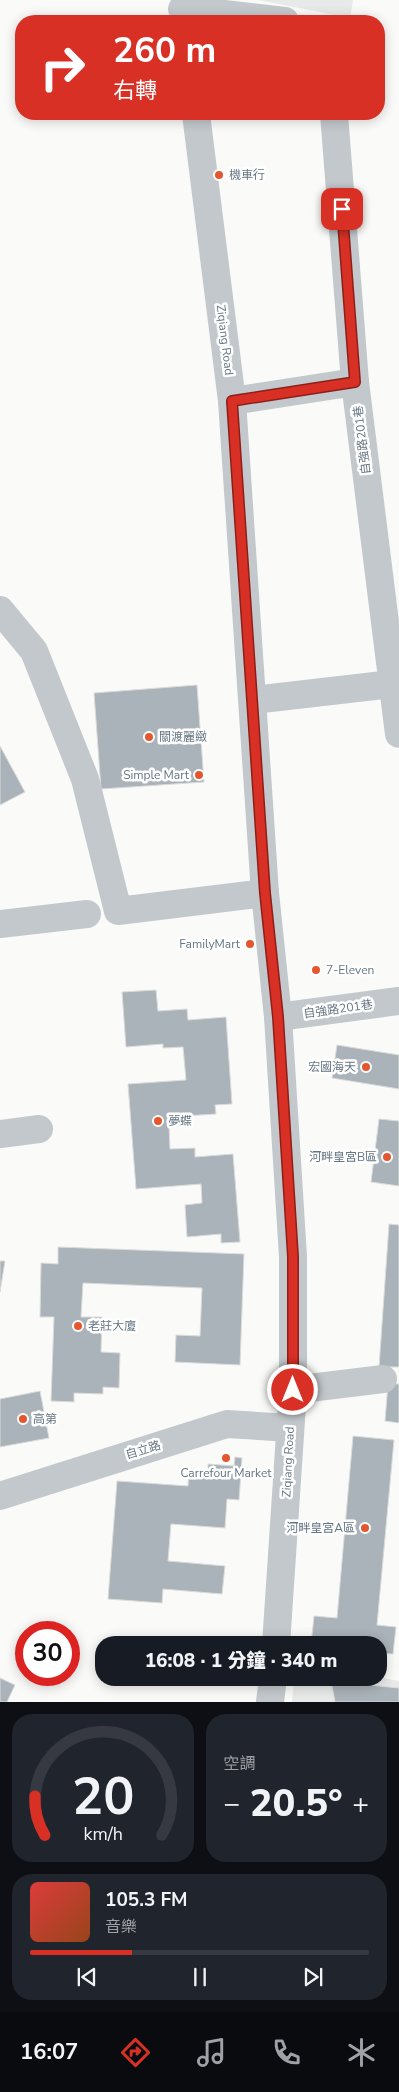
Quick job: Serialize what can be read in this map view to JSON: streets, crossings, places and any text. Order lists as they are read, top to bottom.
{
  "streets": {
    "street": ["Ziqiang Road", "自強路201巷", "自立路"]
  },
  "crossings": [
    ["Ziqiang Road", "自強路201巷"],
    ["Ziqiang Road", "自立路"]
  ],
  "places": [
    "機車行",
    "關渡麗緻",
    "Simple Mart",
    "FamilyMart",
    "7-Eleven",
    "宏國海天",
    "夢蝶",
    "河畔皇宮B區",
    "老莊大廈",
    "高第",
    "Carrefour Market",
    "河畔皇宮A區"
  ],
  "page": {
    "turn": ["260 m", "右轉"],
    "limit": "30",
    "trip": "16:08 · 1 分鐘 · 340 m",
    "tile": "空調",
    "heat": ["−", "20.5°", "+"],
    "song": ["105.3 FM", "音樂"],
    "tabs": "16:07",
    "gauge": ["20", "km/h"]
  }
}
